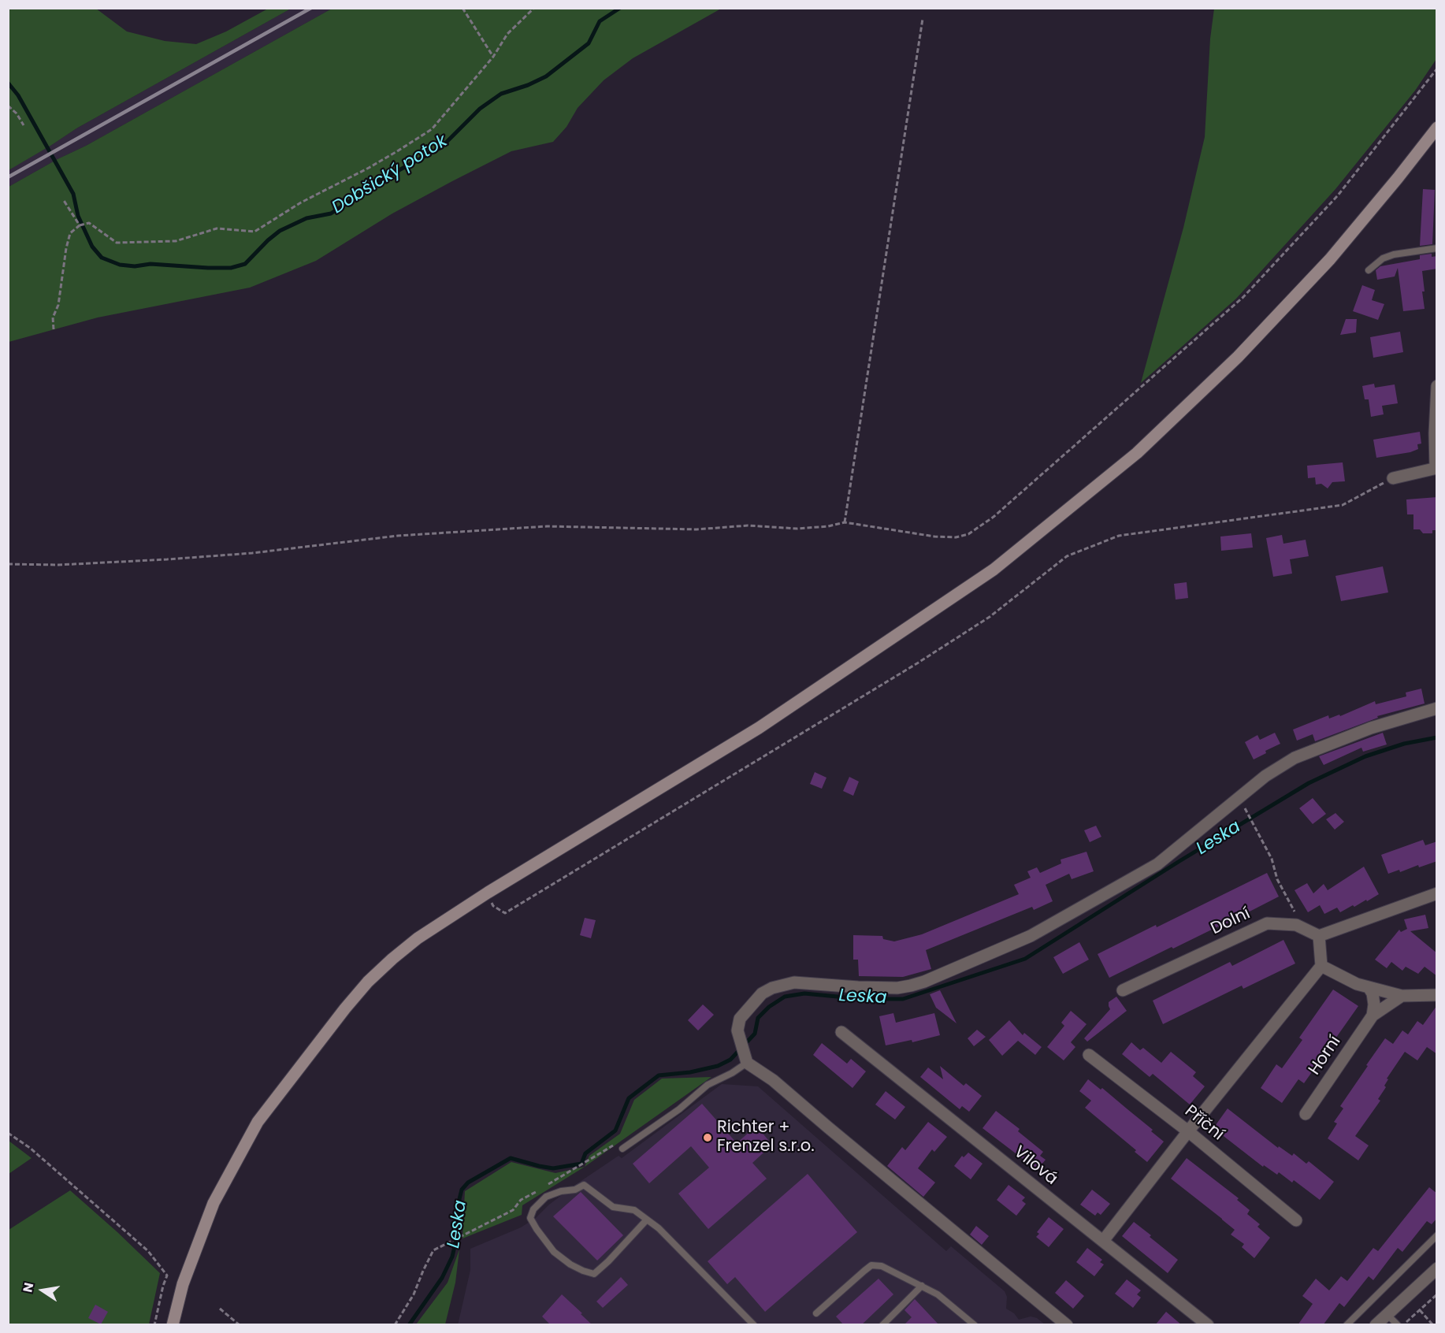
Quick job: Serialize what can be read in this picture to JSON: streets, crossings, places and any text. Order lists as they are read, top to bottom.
{
  "streets": {
    "street": [
      "Dolní",
      "Horní",
      "Příční",
      "Vilová"
    ]
  },
  "water": ["Dobšický potok", "Leska"],
  "places": ["Richter + Frenzel s.r.o."],
  "north": "left"
}
